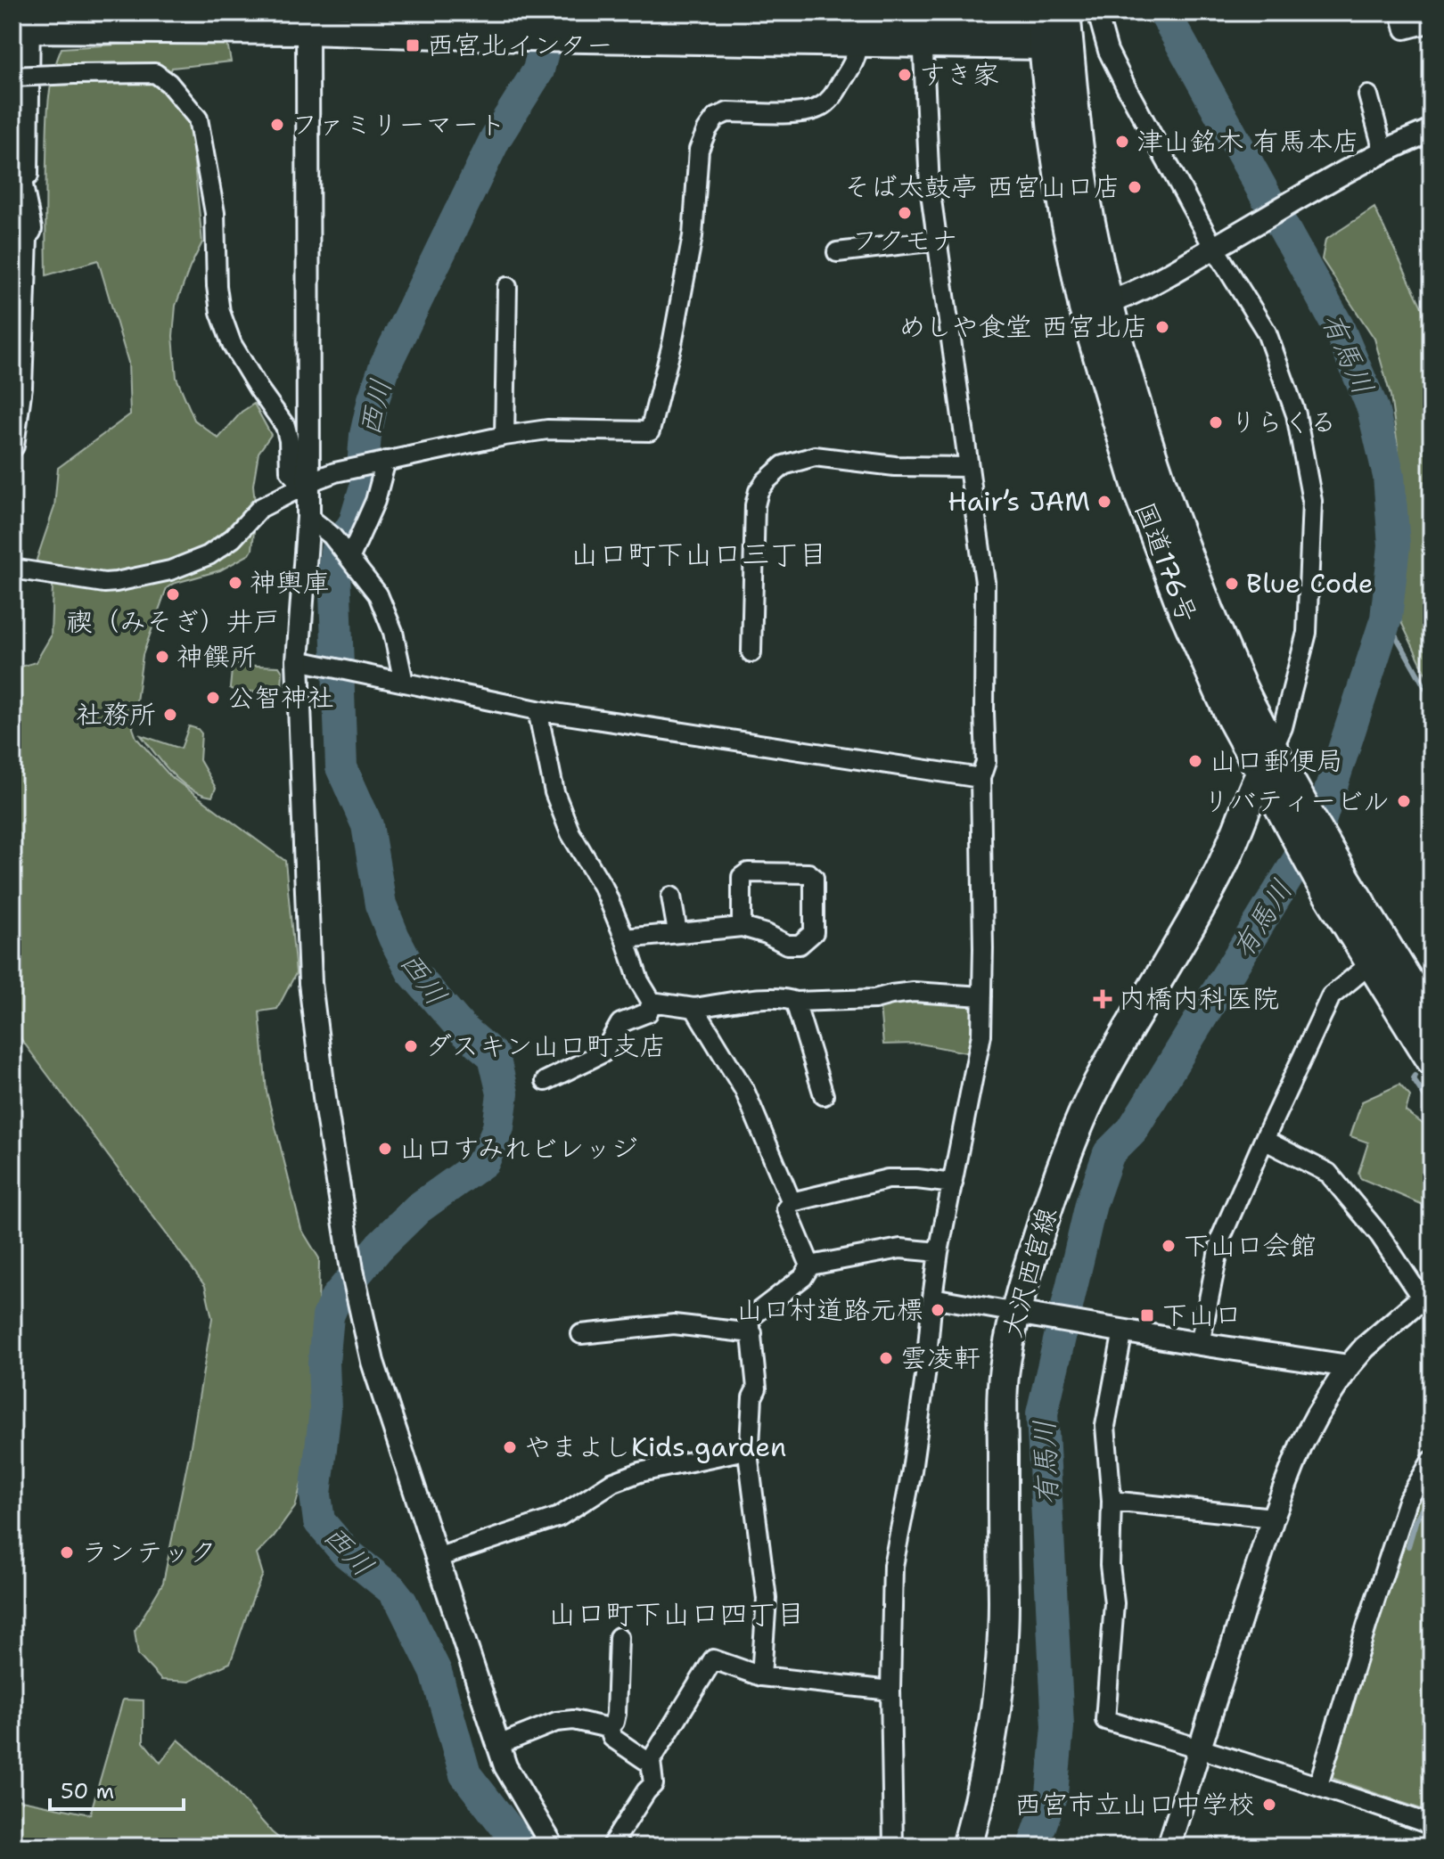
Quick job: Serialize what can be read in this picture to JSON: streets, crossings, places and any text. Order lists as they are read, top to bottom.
{
  "streets": {
    "main road": ["国道176号", "大沢西宮線"]
  },
  "crossings": [
    ["国道176号", "大沢西宮線"]
  ],
  "districts": ["山口町下山口三丁目", "山口町下山口四丁目"],
  "water": ["有馬川", "西川"],
  "places": {
    "transit": ["西宮北インター", "下山口"],
    "other": [
      "すき家",
      "ファミリーマート",
      "津山銘木 有馬本店",
      "そば太鼓亭 西宮山口店",
      "フクモナ",
      "めしや食堂 西宮北店",
      "りらくる",
      "Hair’s JAM",
      "神輿庫",
      "Blue Code",
      "禊（みそぎ）井戸",
      "神饌所",
      "公智神社",
      "社務所",
      "山口郵便局",
      "リバティービル",
      "ダスキン山口町支店",
      "山口すみれビレッジ",
      "下山口会館",
      "山口村道路元標",
      "雲凌軒",
      "やまよしKids garden",
      "ランテック",
      "西宮市立山口中学校"
    ],
    "health": ["内橋内科医院"]
  },
  "scale_bar": "50 m"
}
